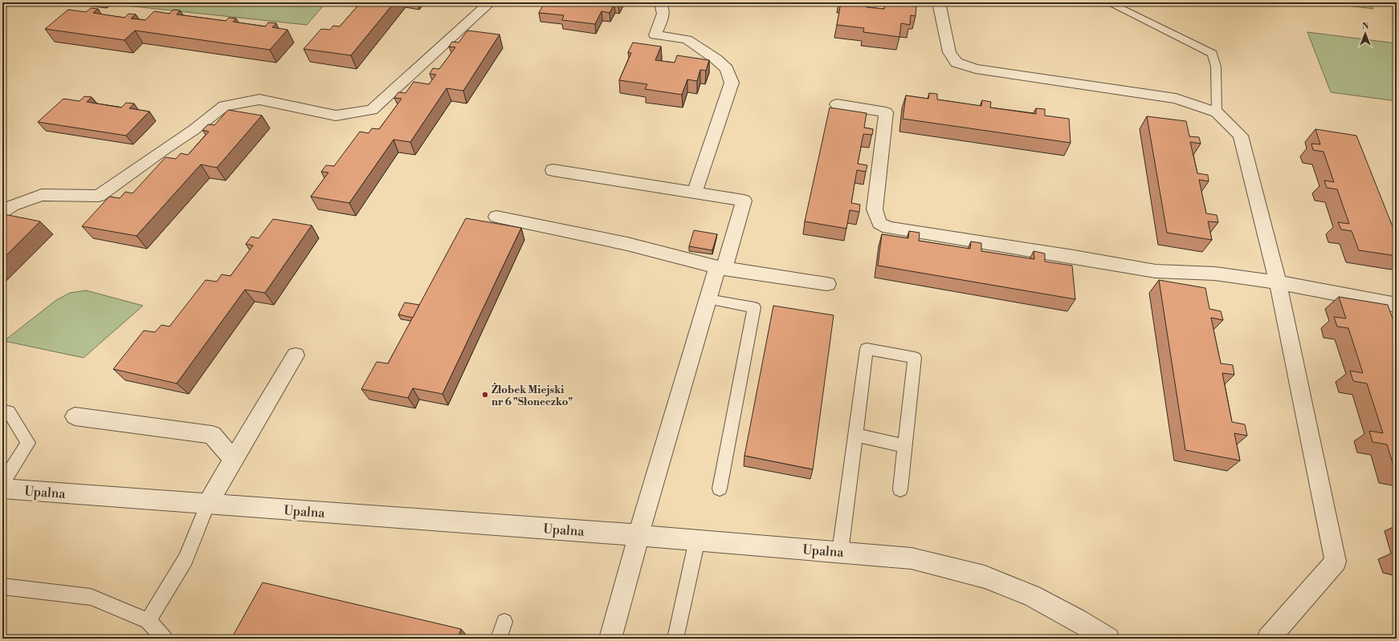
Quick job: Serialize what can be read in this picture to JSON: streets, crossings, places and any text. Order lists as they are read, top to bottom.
{
  "streets": {
    "street": ["Upalna"]
  },
  "places": ["Żłobek Miejski nr 6 \"Słoneczko\""],
  "north": "top"
}
